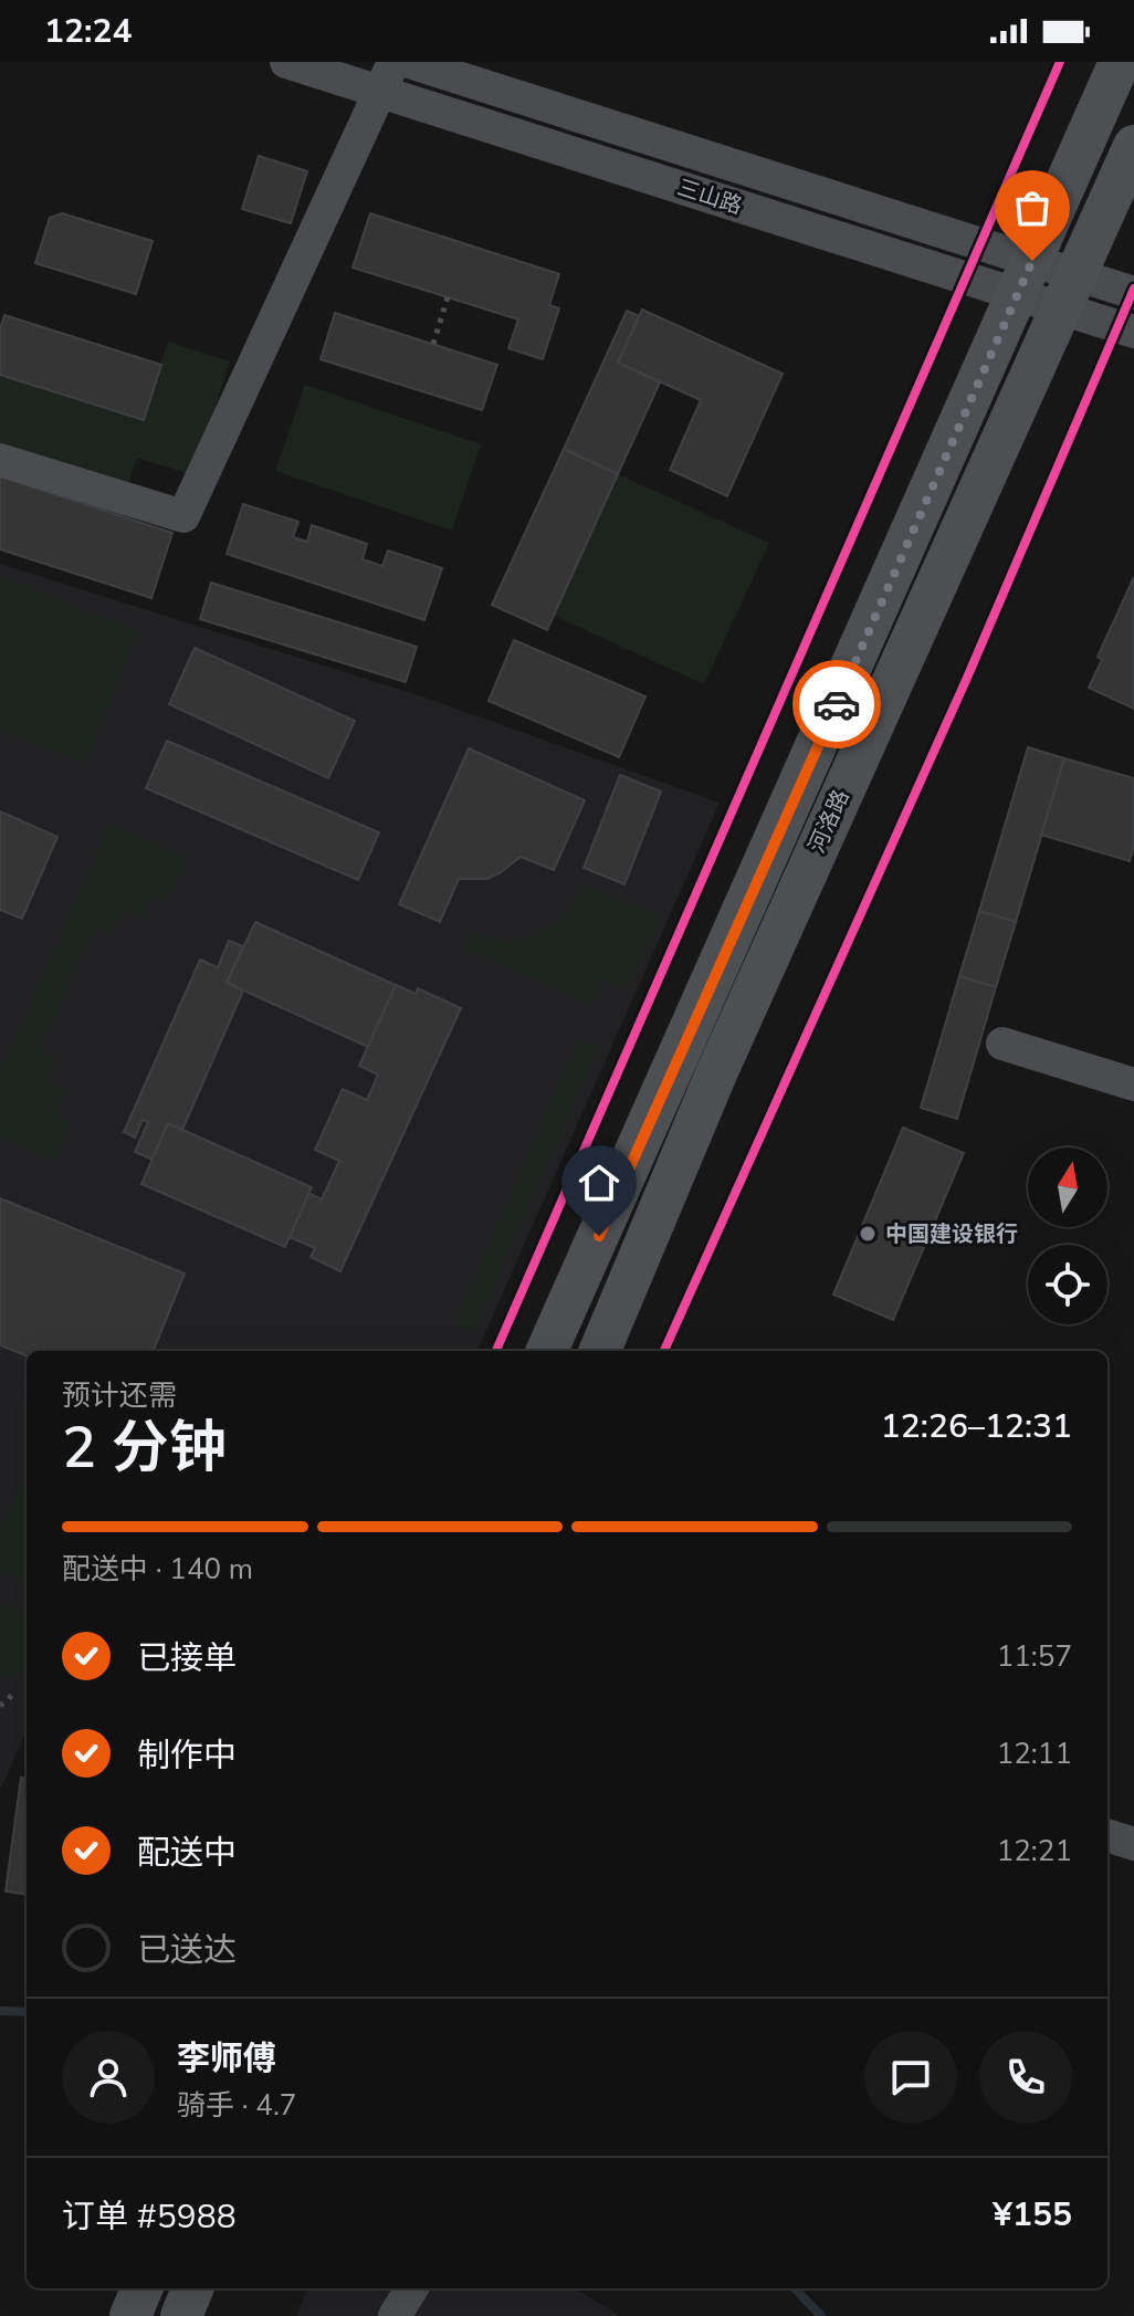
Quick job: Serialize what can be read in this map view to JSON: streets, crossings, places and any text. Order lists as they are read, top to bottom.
{
  "streets": {
    "main road": ["河洛路"],
    "street": ["三山路"]
  },
  "crossings": [
    ["三山路", "河洛路"]
  ],
  "places": ["中国建设银行"],
  "north": "top",
  "page": {
    "status": "12:24",
    "heading": ["2 分钟", "预计还需", "12:26–12:31"],
    "panel": [
      "李师傅",
      "骑手 · 4.7",
      "订单 #5988",
      "¥155"
    ],
    "bar": "配送中 · 140 m",
    "list": [
      ["已接单", "11:57"],
      ["制作中", "12:11"],
      ["配送中", "12:21"],
      "已送达"
    ]
  }
}
